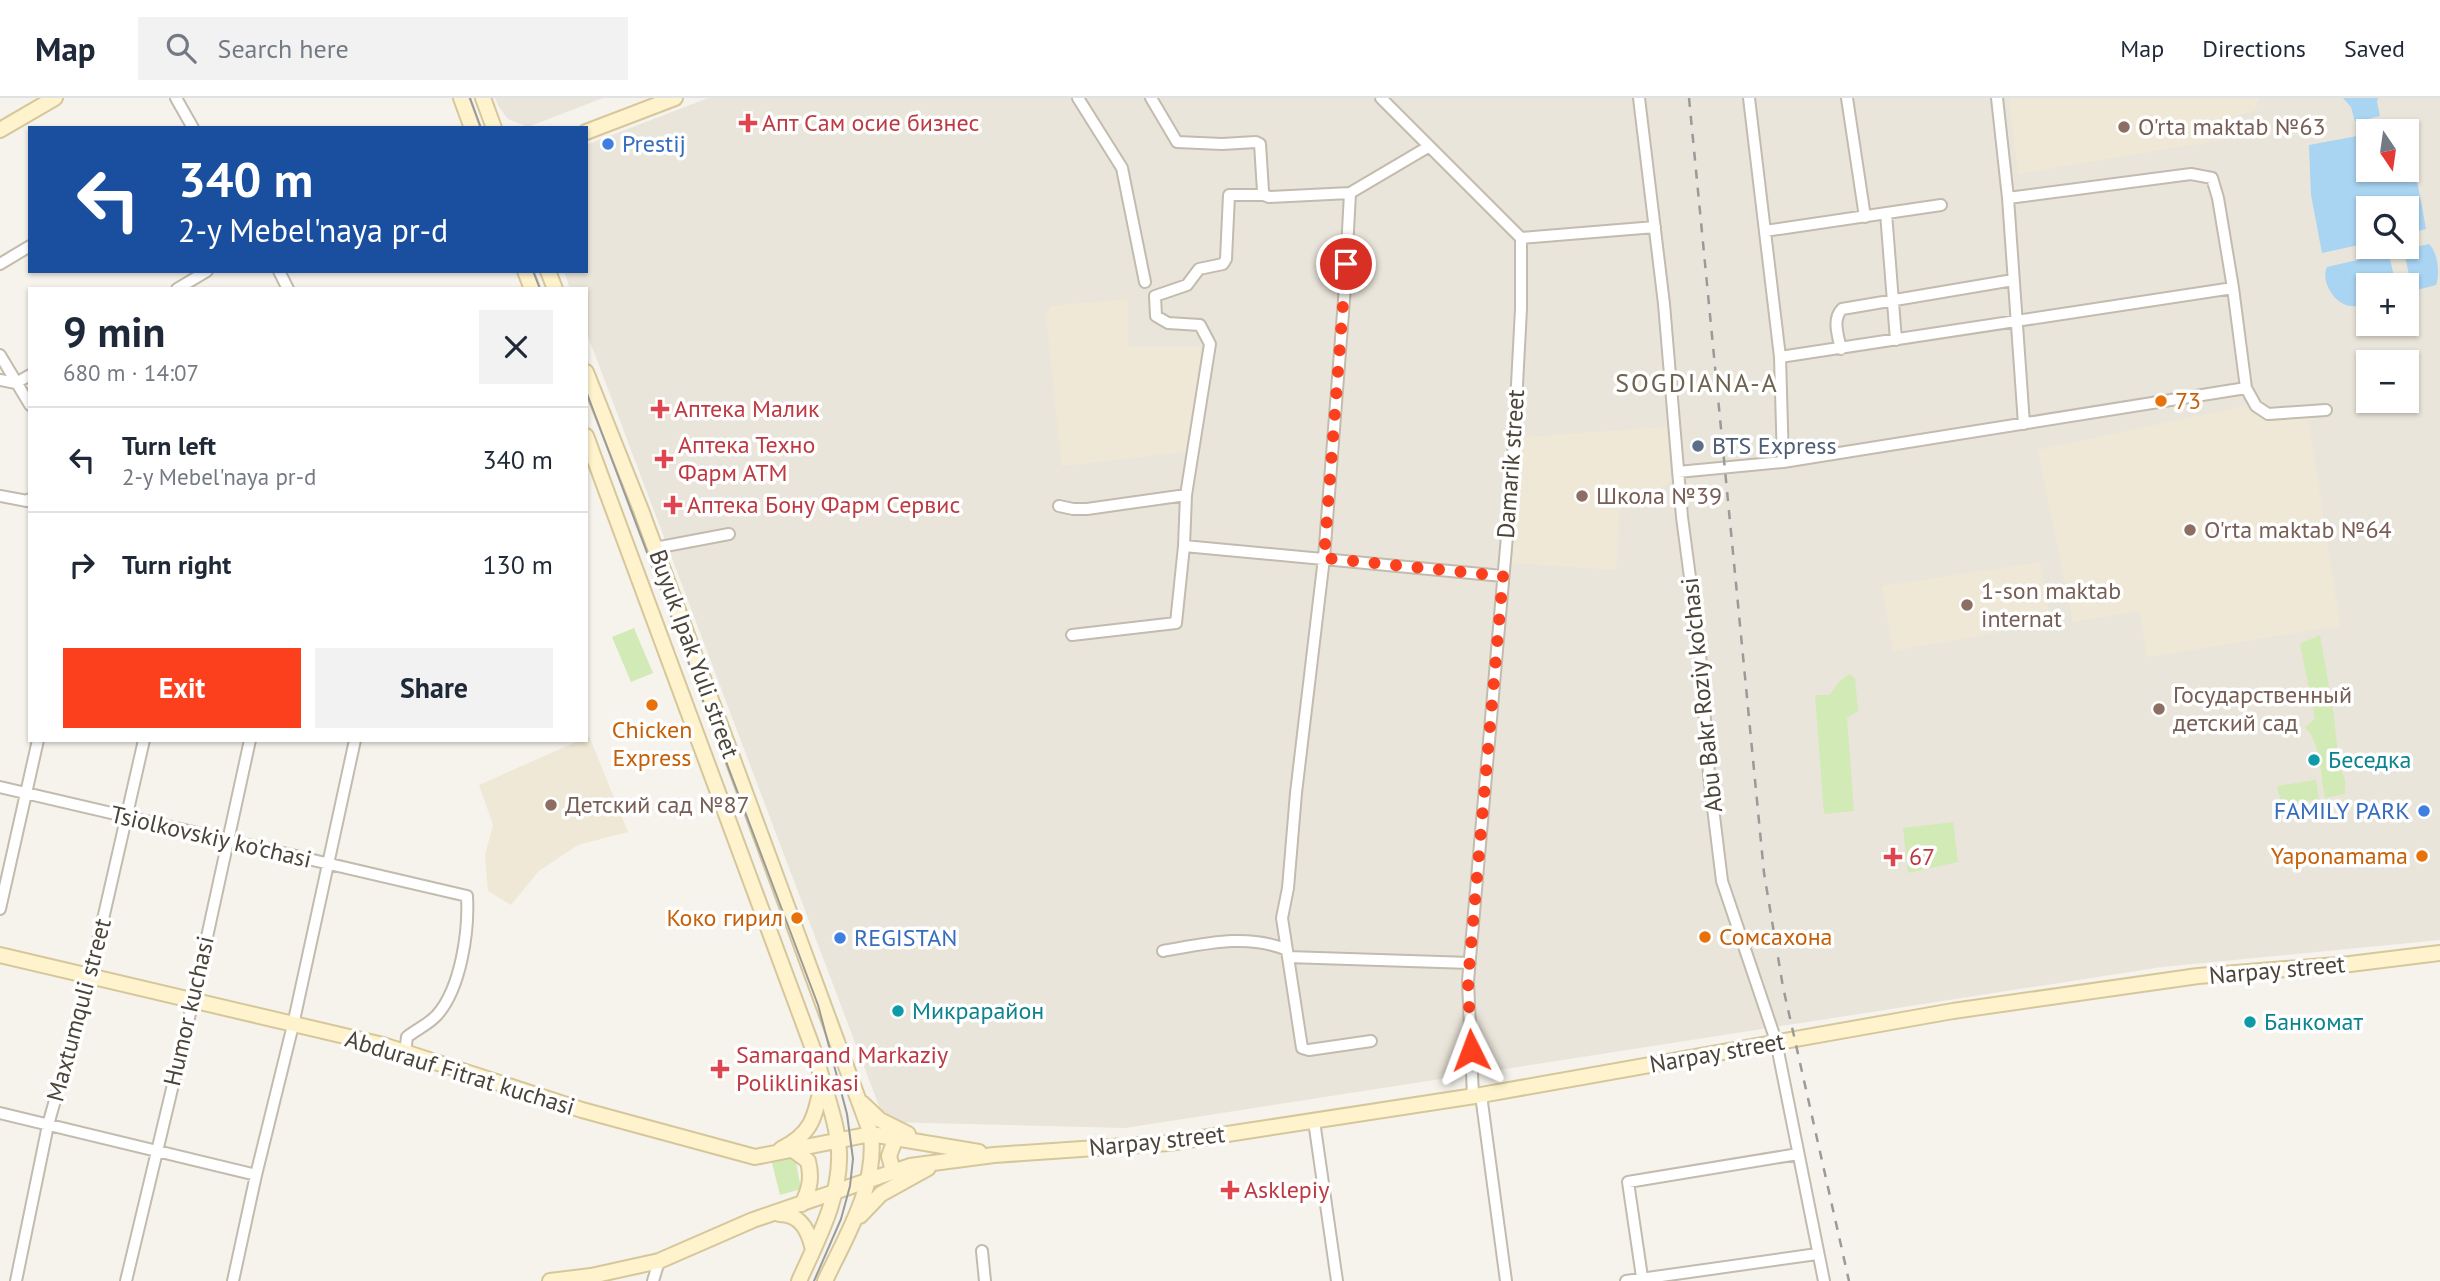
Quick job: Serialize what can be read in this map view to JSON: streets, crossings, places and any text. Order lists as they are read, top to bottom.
{
  "streets": {
    "main road": ["Buyuk Ipak Yuli street", "Narpay street", "Abdurauf Fitrat kuchasi"],
    "street": [
      "Damarik street",
      "Abu Bakr Roziy ko'chasi",
      "Tsiolkovskiy ko'chasi",
      "Maxtumquli street",
      "Humor kuchasi"
    ]
  },
  "crossings": [
    ["Damarik street", "Narpay street"],
    ["Buyuk Ipak Yuli street", "Narpay street"],
    ["Buyuk Ipak Yuli street", "Abdurauf Fitrat kuchasi"],
    ["Abu Bakr Roziy ko'chasi", "Narpay street"],
    ["Tsiolkovskiy ko'chasi", "Maxtumquli street"],
    ["Tsiolkovskiy ko'chasi", "Humor kuchasi"],
    ["Tsiolkovskiy ko'chasi", "Abdurauf Fitrat kuchasi"],
    ["Narpay street", "Abdurauf Fitrat kuchasi"],
    ["Maxtumquli street", "Abdurauf Fitrat kuchasi"],
    ["Humor kuchasi", "Abdurauf Fitrat kuchasi"]
  ],
  "districts": ["SOGDIANA-А"],
  "places": {
    "health": [
      "Апт Сам осие бизнес",
      "Аптека Малик",
      "Аптека Техно Фарм АТМ",
      "Аптека Бону Фарм Сервис",
      "67",
      "Samarqand Markaziy Poliklinikasi",
      "Asklepiy"
    ],
    "other": [
      "O'rta maktab №63",
      "Prestij",
      "73",
      "BTS Express",
      "Школа №39",
      "O'rta maktab №64",
      "1-son maktab internat",
      "Chicken Express",
      "Государственный детский сад",
      "Беседка",
      "Детский сад №87",
      "FAMILY PARK",
      "Yaponamama",
      "Коко гирил",
      "Сомсахона",
      "REGISTAN",
      "Микрарайон",
      "Банкомат"
    ]
  },
  "north": "bottom",
  "page": {
    "header": "Map",
    "search": "Search here",
    "nav": ["Map", "Directions", "Saved"],
    "map_buttons": ["+", "−"],
    "turn": ["340 m", "2-y Mebel'naya pr-d"],
    "heading": ["9 min", "680 m · 14:07"],
    "list": [
      {
        "name": "Turn left",
        "note": "2-y Mebel'naya pr-d",
        "value": "340 m"
      },
      {
        "name": "Turn right",
        "value": "130 m"
      }
    ],
    "buttons": ["Exit", "Share"]
  }
}
